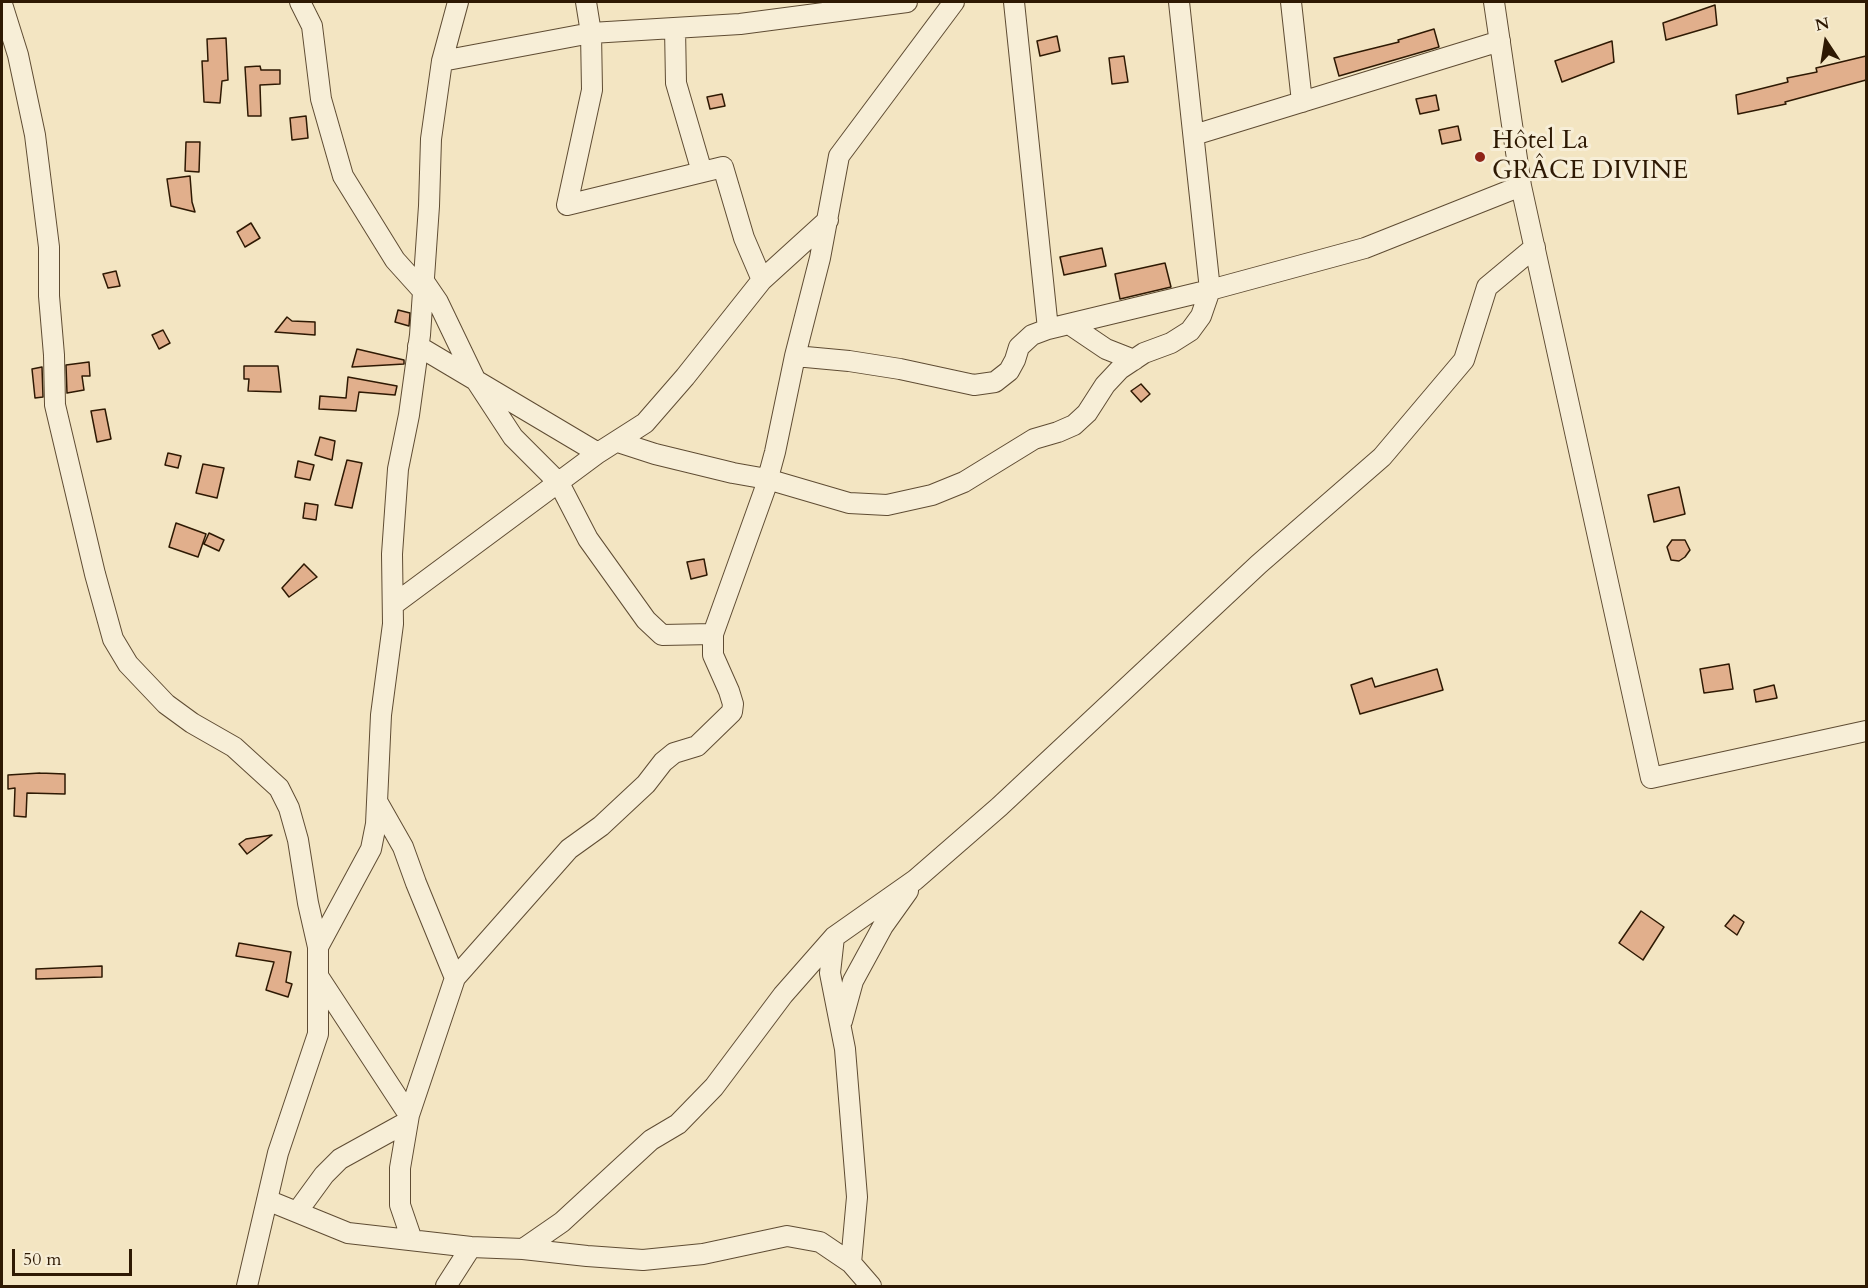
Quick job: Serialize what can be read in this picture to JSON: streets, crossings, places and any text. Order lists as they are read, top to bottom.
{
  "places": ["Hôtel La GRÂCE DIVINE"],
  "scale_bar": "50 m",
  "north": "top"
}
